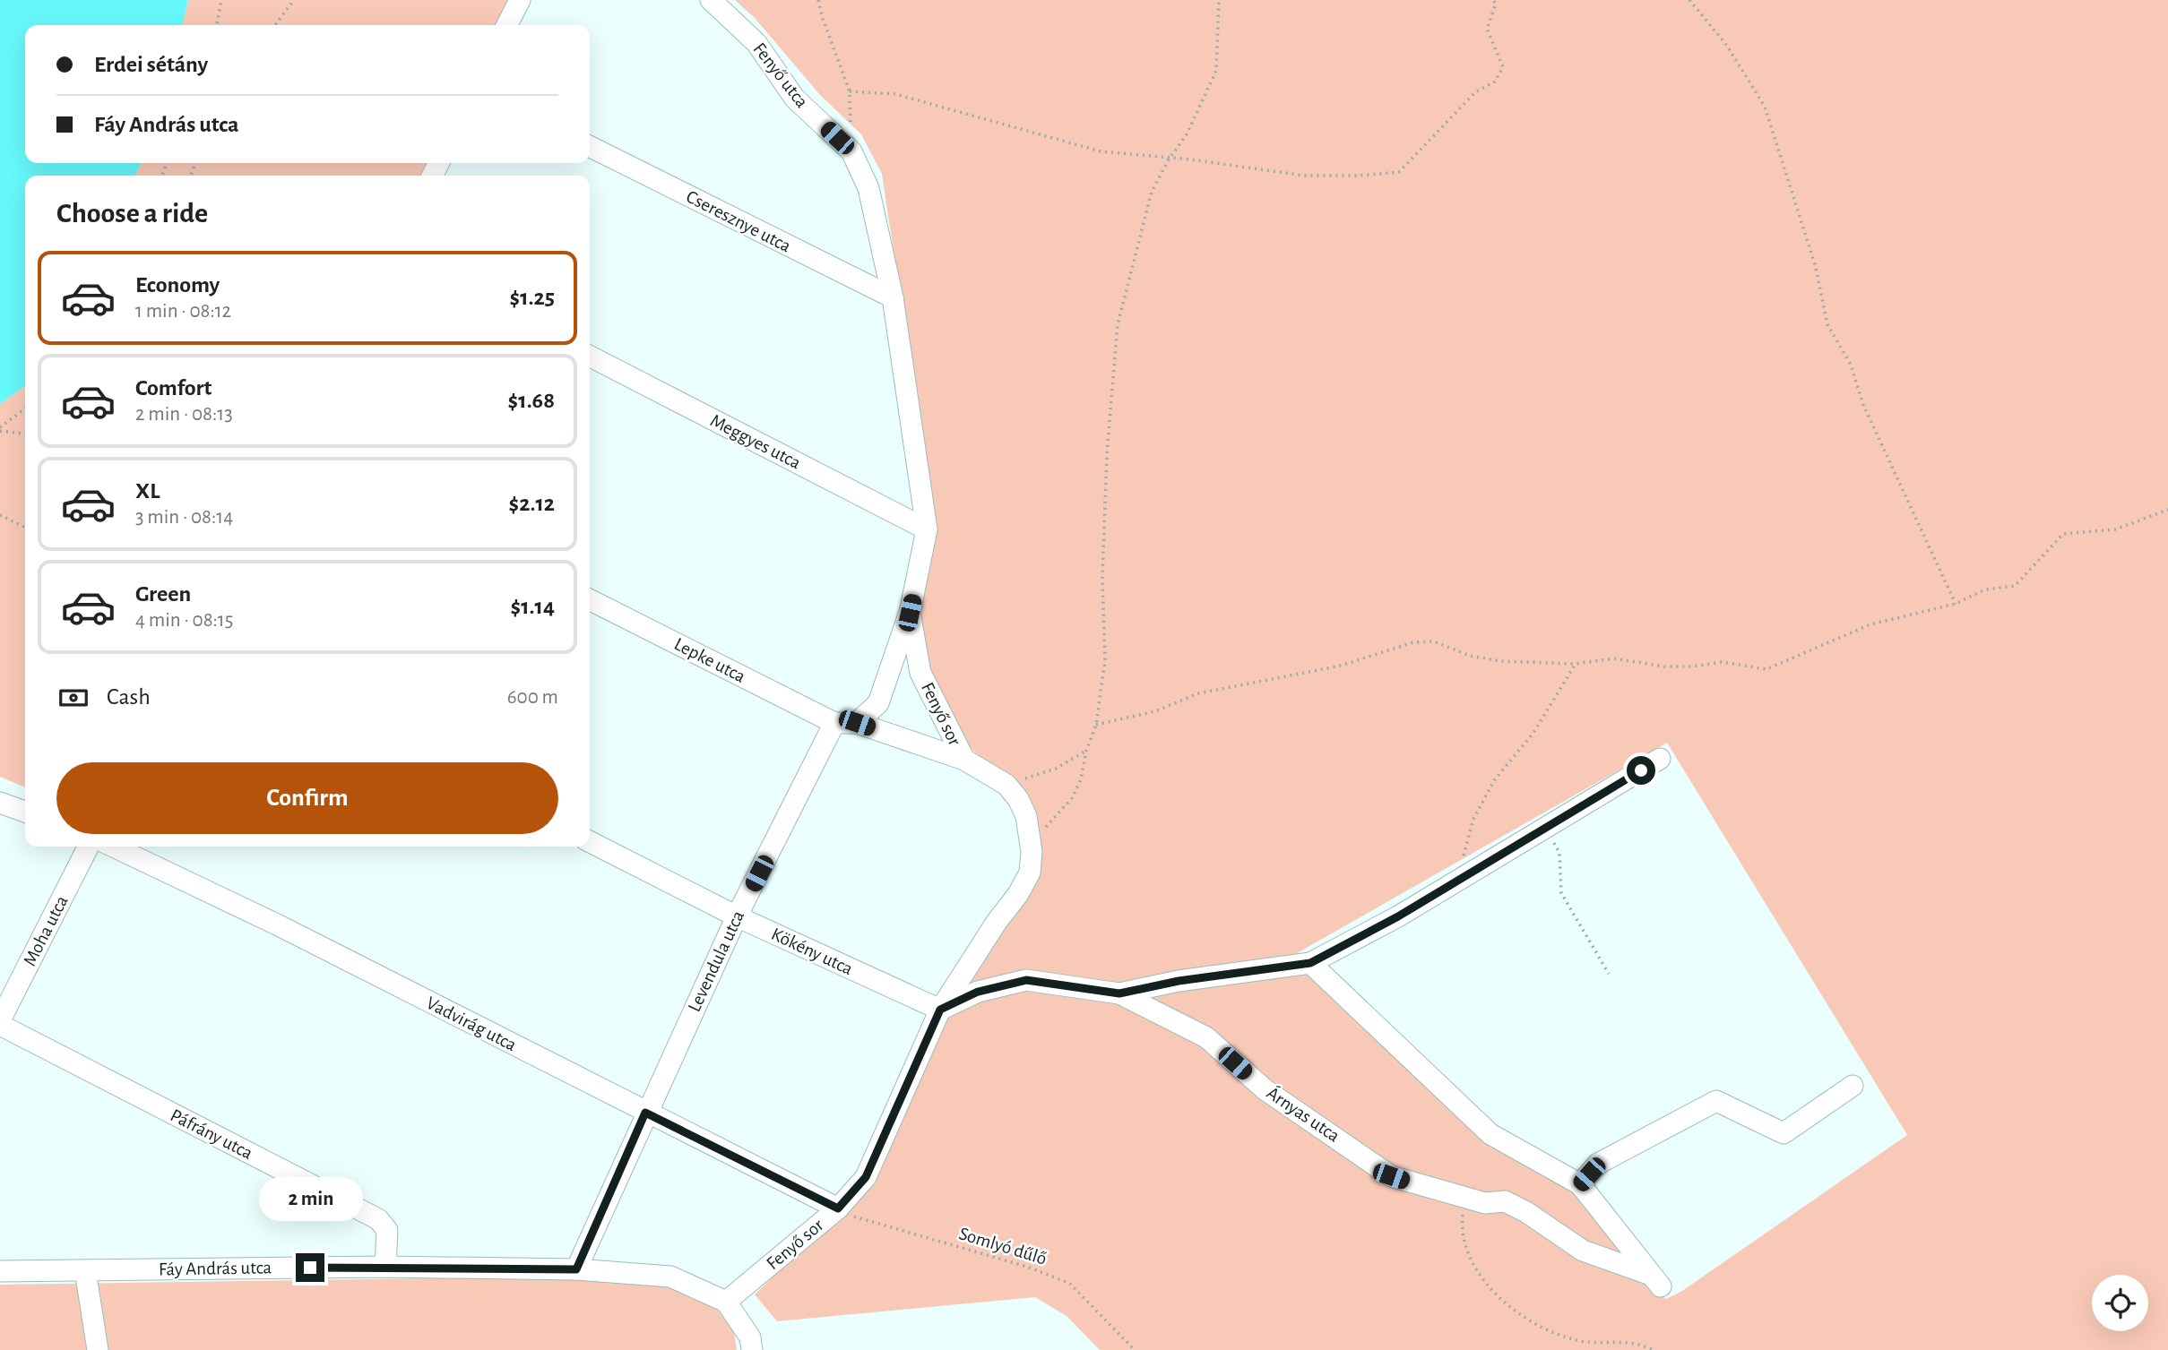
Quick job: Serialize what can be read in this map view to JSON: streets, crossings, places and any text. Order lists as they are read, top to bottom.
{
  "streets": {
    "street": [
      "Fenyő utca",
      "Cseresznye utca",
      "Meggyes utca",
      "Lepke utca",
      "Fenyő sor",
      "Moha utca",
      "Kökény utca",
      "Levendula utca",
      "Vadvirág utca",
      "Árnyas utca",
      "Páfrány utca",
      "Fáy András utca"
    ],
    "path": ["Somlyó dűlő"]
  },
  "crossings": [
    ["Fenyő utca", "Fenyő sor"],
    ["Cseresznye utca", "Fenyő sor"],
    ["Meggyes utca", "Fenyő sor"],
    ["Lepke utca", "Levendula utca"],
    ["Fenyő sor", "Kökény utca"],
    ["Fenyő sor", "Vadvirág utca"],
    ["Fenyő sor", "Somlyó dűlő"],
    ["Fenyő sor", "Fáy András utca"],
    ["Moha utca", "Páfrány utca"],
    ["Kökény utca", "Levendula utca"],
    ["Levendula utca", "Vadvirág utca"],
    ["Levendula utca", "Fáy András utca"],
    ["Vadvirág utca", "Somlyó dűlő"],
    ["Páfrány utca", "Fáy András utca"]
  ],
  "page": {
    "banner": ["Erdei sétány", "Fáy András utca"],
    "heading": "Choose a ride",
    "list": [
      {
        "name": "Economy",
        "note": "1 min · 08:12",
        "value": "$1.25"
      },
      {
        "name": "Comfort",
        "note": "2 min · 08:13",
        "value": "$1.68"
      },
      {
        "name": "XL",
        "note": "3 min · 08:14",
        "value": "$2.12"
      },
      {
        "name": "Green",
        "note": "4 min · 08:15",
        "value": "$1.14"
      }
    ],
    "pay": ["Cash", "600 m"],
    "buttons": "Confirm",
    "bubble": "2 min"
  }
}
